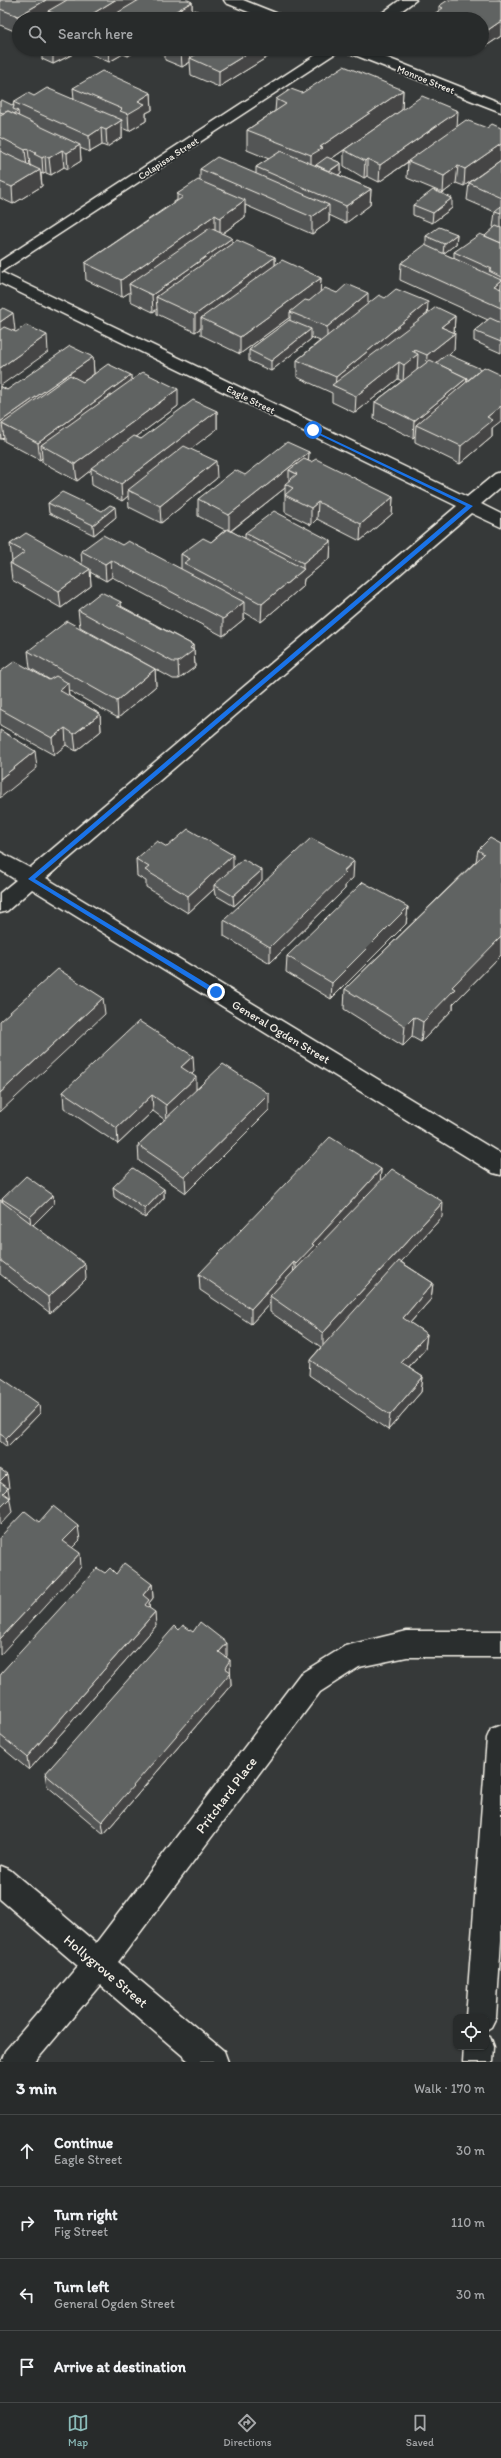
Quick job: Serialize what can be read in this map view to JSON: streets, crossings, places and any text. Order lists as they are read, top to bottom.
{
  "streets": {
    "street": [
      "Monroe Street",
      "Colapissa Street",
      "Eagle Street",
      "General Ogden Street",
      "Pritchard Place",
      "Hollygrove Street"
    ]
  },
  "crossings": [
    ["Pritchard Place", "Hollygrove Street"]
  ],
  "page": {
    "search": "Search here",
    "heading": ["3 min", "Walk · 170 m"],
    "list": [
      ["Continue", "Eagle Street", "30 m"],
      ["Turn right", "Fig Street", "110 m"],
      ["Turn left", "General Ogden Street", "30 m"],
      "Arrive at destination"
    ],
    "nav": ["Map", "Directions", "Saved"]
  }
}
